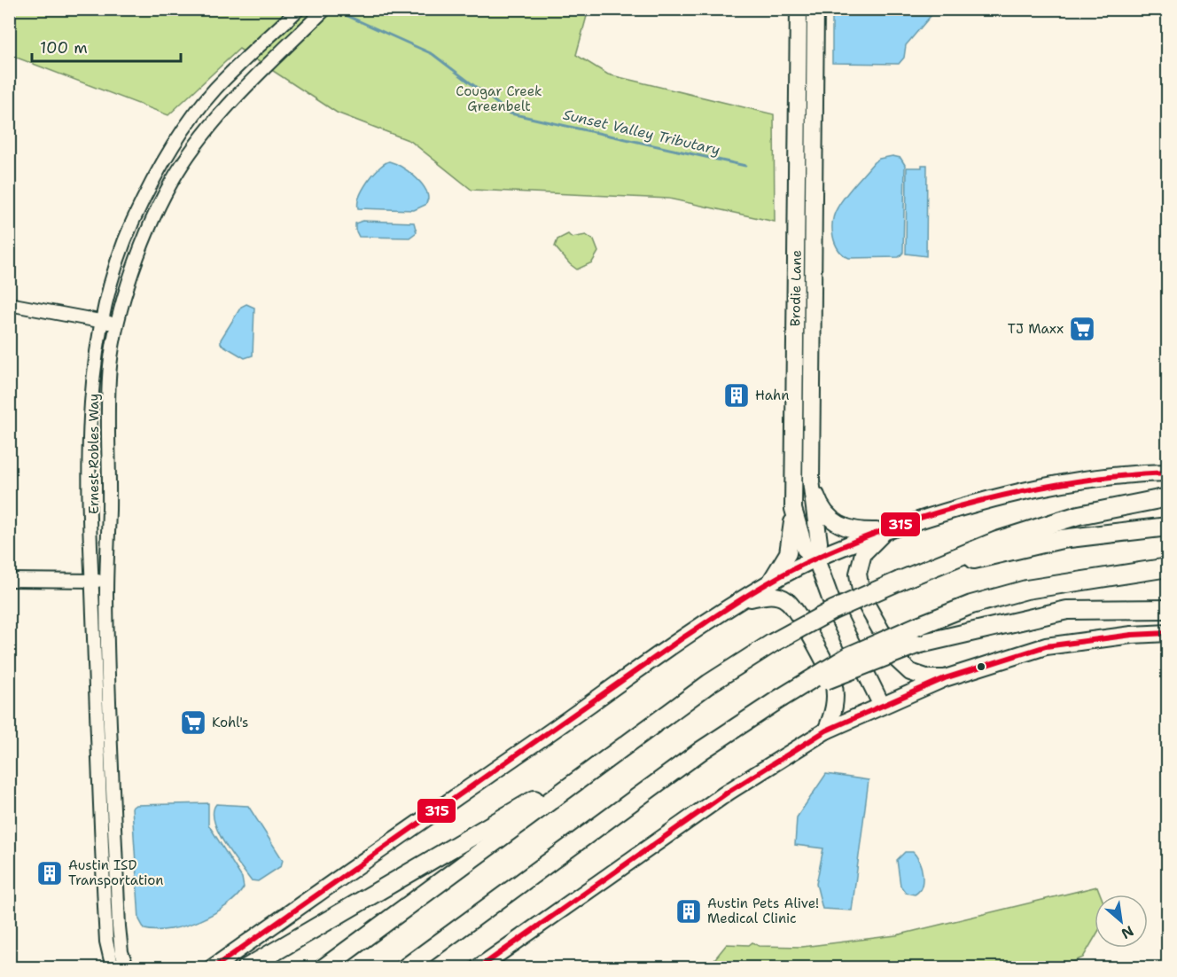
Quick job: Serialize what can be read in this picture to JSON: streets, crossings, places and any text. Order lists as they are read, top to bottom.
{
  "streets": {
    "main road": ["Brodie Lane"],
    "street": ["Ernest Robles Way"]
  },
  "water": ["Sunset Valley Tributary"],
  "parks": ["Cougar Creek Greenbelt"],
  "places": {
    "supermarket": ["TJ Maxx", "Kohl's"],
    "building": ["Hahn", "Austin ISD Transportation", "Austin Pets Alive! Medical Clinic"]
  },
  "lines": ["transit line 315"],
  "scale_bar": "100 m",
  "north": "bottom right"
}
